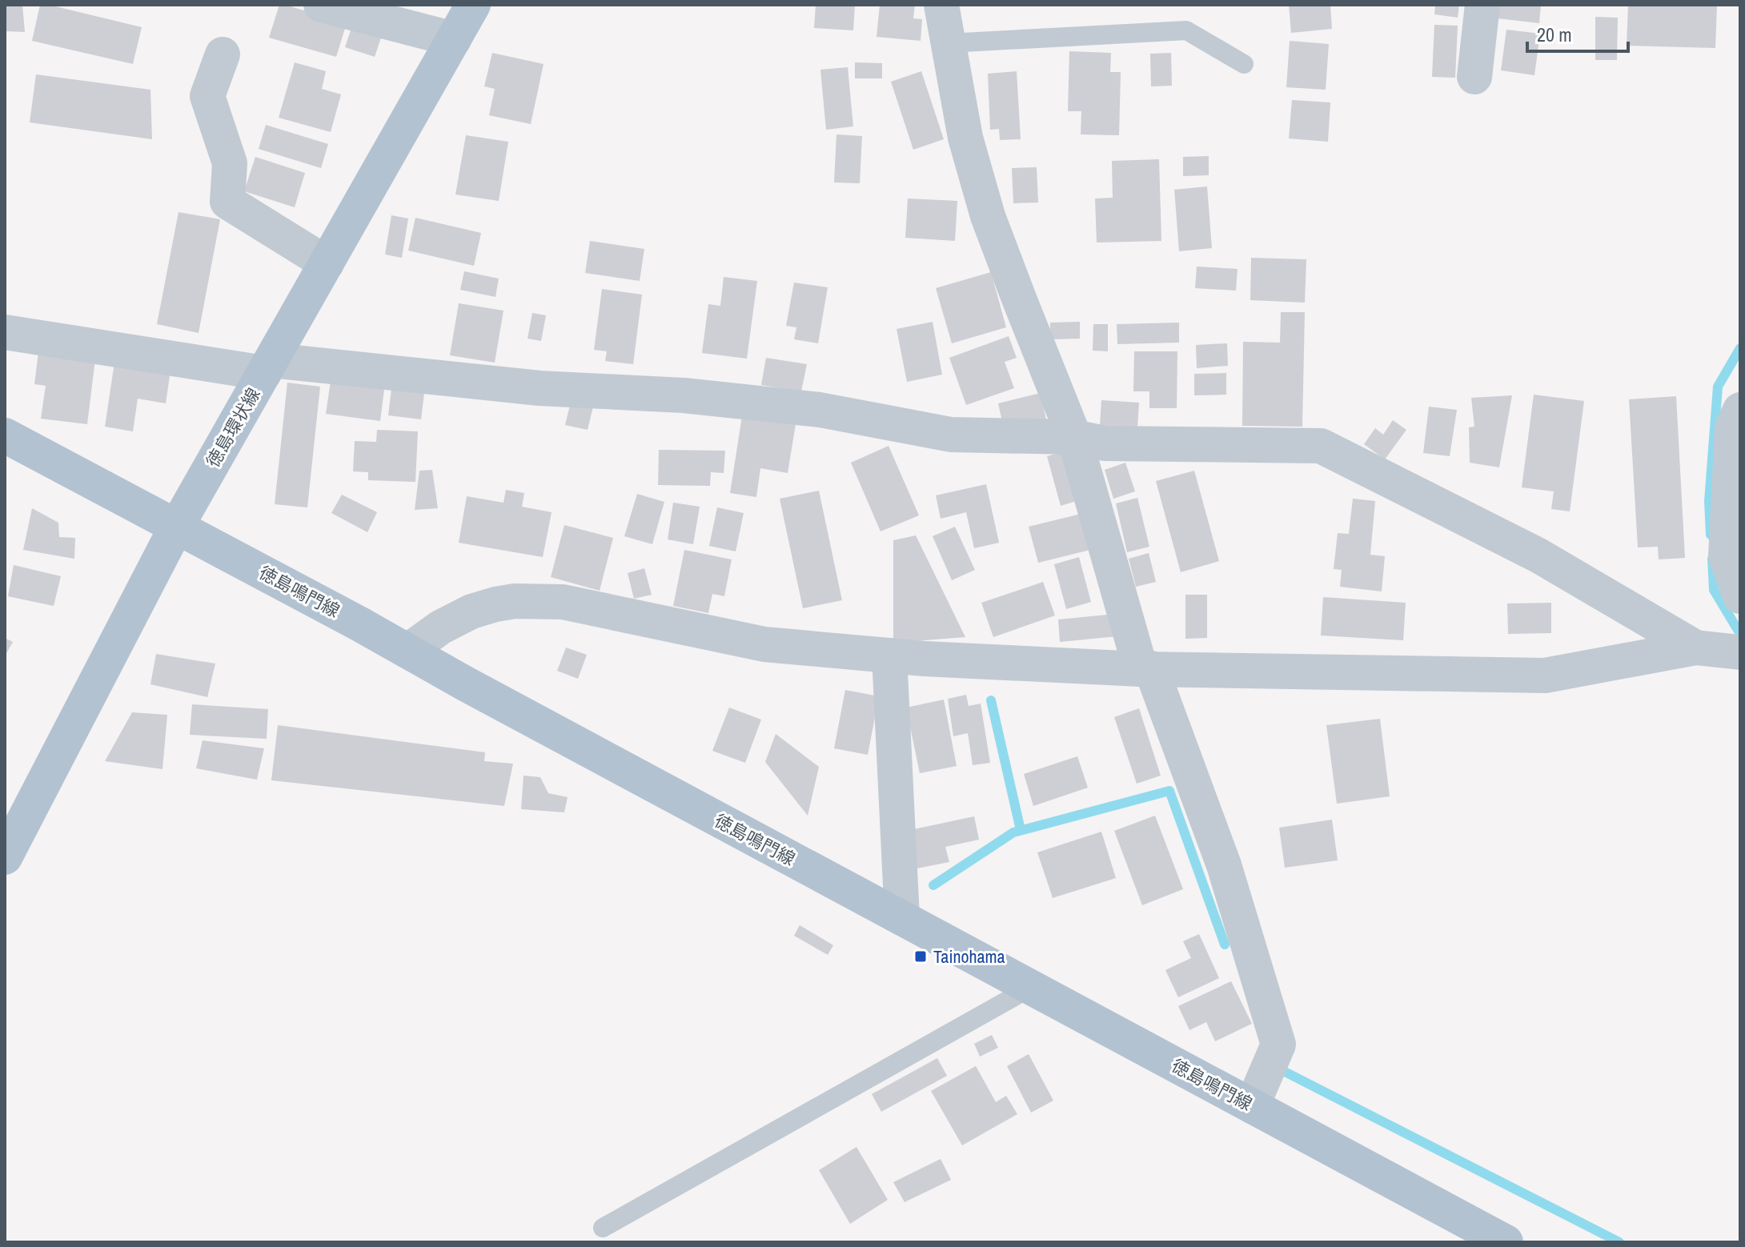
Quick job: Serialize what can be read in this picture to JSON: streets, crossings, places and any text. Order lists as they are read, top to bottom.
{
  "streets": {
    "main road": ["徳島環状線", "徳島鳴門線"]
  },
  "crossings": [
    ["徳島環状線", "徳島鳴門線"]
  ],
  "places": {
    "transit": ["Tainohama"]
  },
  "scale_bar": "20 m"
}
